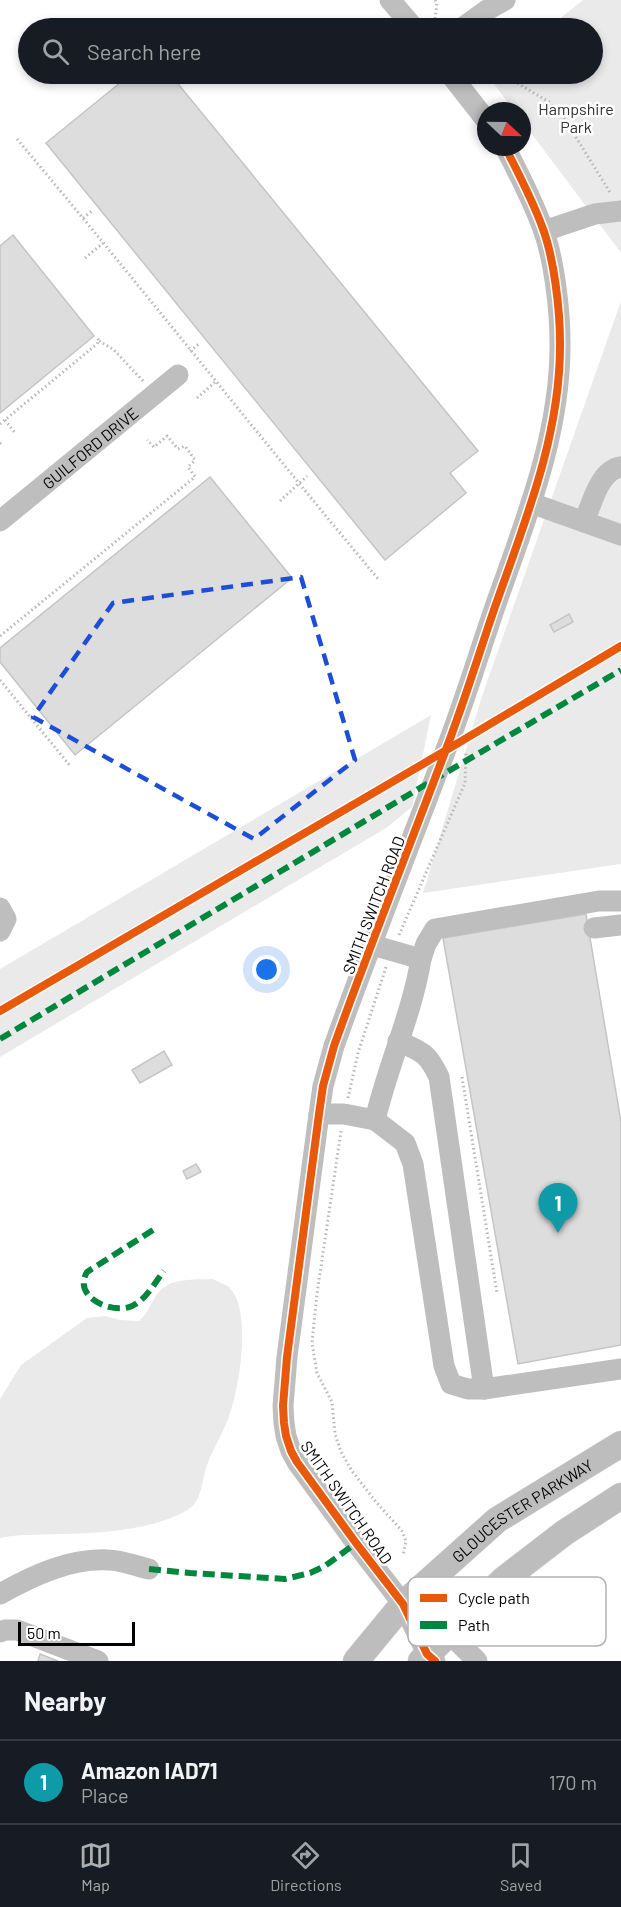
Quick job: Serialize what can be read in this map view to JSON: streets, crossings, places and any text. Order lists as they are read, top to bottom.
{
  "streets": {
    "main road": ["GLOUCESTER PARKWAY"],
    "street": ["GUILFORD DRIVE", "SMITH SWITCH ROAD"]
  },
  "crossings": [
    ["SMITH SWITCH ROAD", "GLOUCESTER PARKWAY"]
  ],
  "parks": ["Hampshire Park"],
  "legend": ["Cycle path", "Path"],
  "scale_bar": "50 m",
  "north": "right",
  "page": {
    "search": "Search here",
    "pins": "1",
    "scale": "50 m",
    "heading": "Nearby",
    "list": [
      {
        "mark": "1",
        "name": "Amazon IAD71",
        "note": "Place",
        "value": "170 m"
      }
    ],
    "nav": ["Map", "Directions", "Saved"]
  }
}
